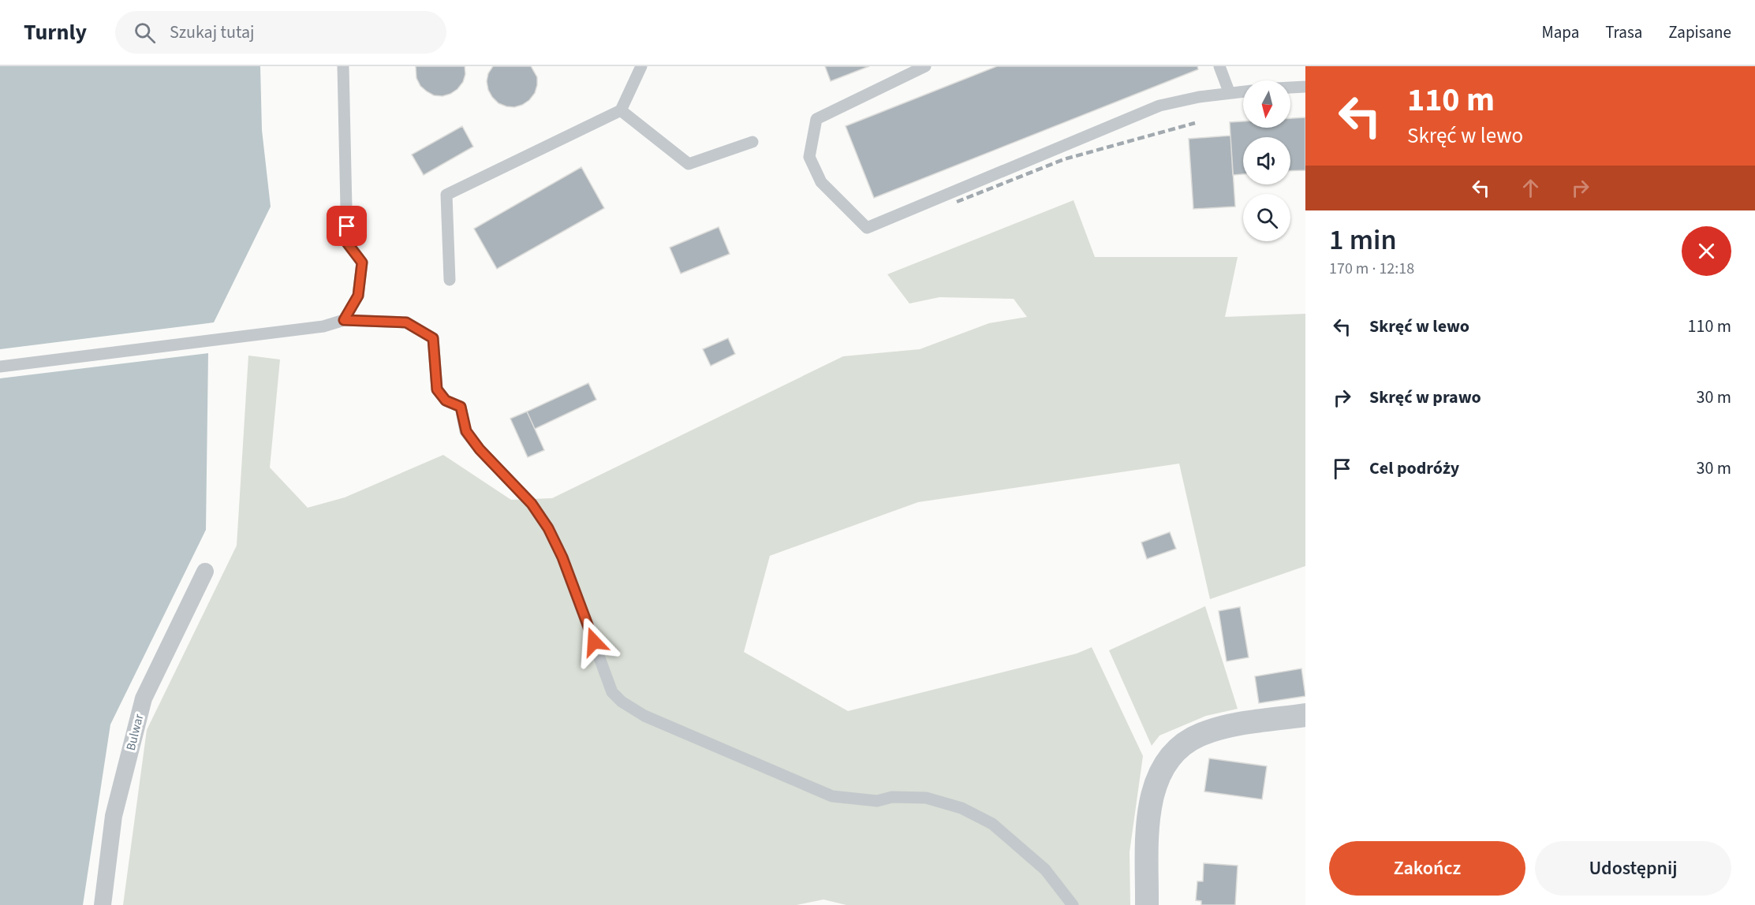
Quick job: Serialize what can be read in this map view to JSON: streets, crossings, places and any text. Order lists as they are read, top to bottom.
{
  "streets": {
    "street": ["Bulwar"]
  },
  "north": "bottom",
  "page": {
    "header": "Turnly",
    "search": "Szukaj tutaj",
    "nav": ["Mapa", "Trasa", "Zapisane"],
    "turn": ["110 m", "Skręć w lewo"],
    "heading": ["1 min", "170 m · 12:18"],
    "list": [
      {
        "name": "Skręć w lewo",
        "value": "110 m"
      },
      {
        "name": "Skręć w prawo",
        "value": "30 m"
      },
      {
        "name": "Cel podróży",
        "value": "30 m"
      }
    ],
    "buttons": ["Zakończ", "Udostępnij"]
  }
}
